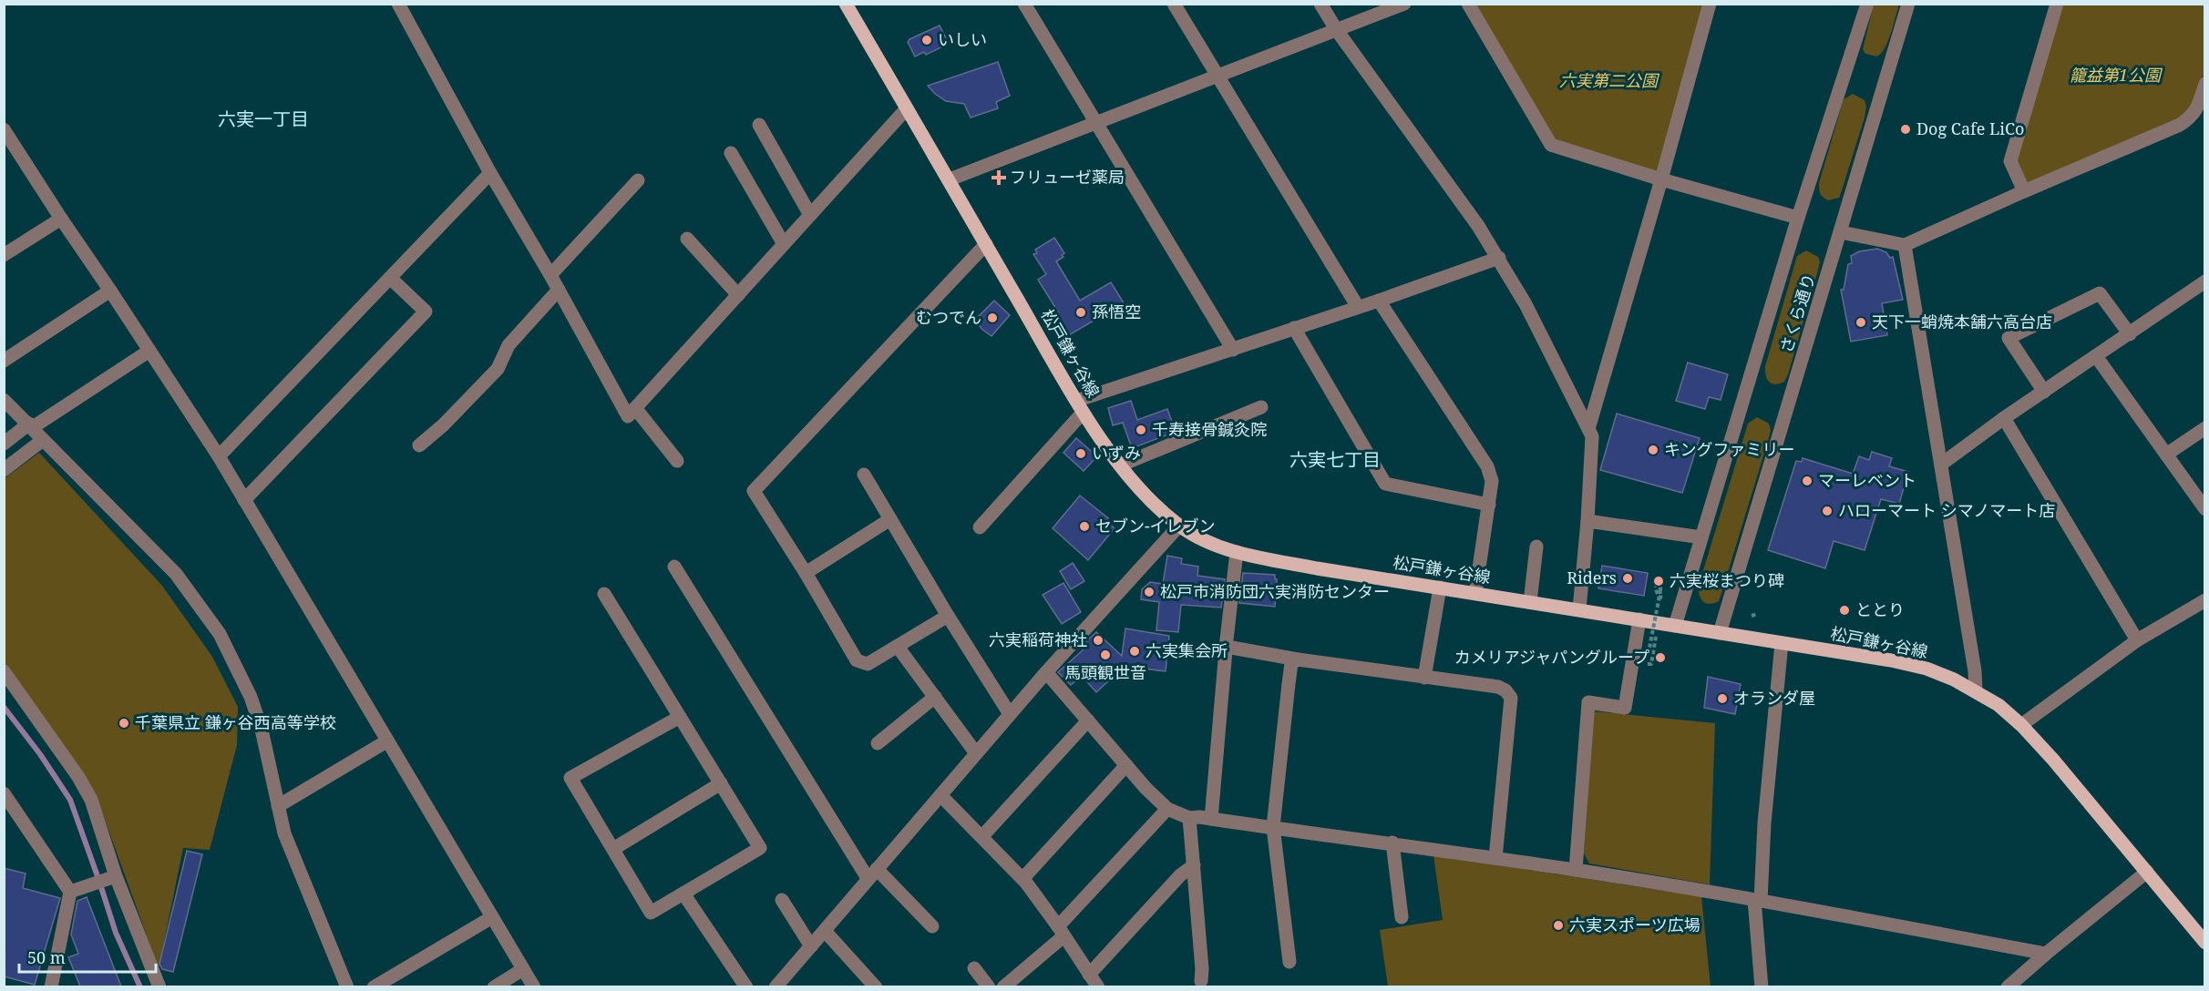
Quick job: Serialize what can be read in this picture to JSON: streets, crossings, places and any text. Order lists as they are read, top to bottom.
{
  "streets": {
    "main road": ["松戸鎌ヶ谷線"],
    "street": ["さくら通り"]
  },
  "crossings": [
    ["さくら通り", "松戸鎌ヶ谷線"]
  ],
  "districts": ["六実一丁目", "六実七丁目"],
  "parks": ["籠益第1公園", "六実第二公園"],
  "places": {
    "other": [
      "いしい",
      "Dog Cafe LiCo",
      "孫悟空",
      "むつでん",
      "天下一蛸焼本舗六高台店",
      "千寿接骨鍼灸院",
      "キングファミリー",
      "いずみ",
      "マーレベント",
      "ハローマート シマノマート店",
      "セブン-イレブン",
      "Riders",
      "六実桜まつり碑",
      "松戸市消防団六実消防センター",
      "ととり",
      "六実稲荷神社",
      "六実集会所",
      "馬頭観世音",
      "カメリアジャパングループ",
      "オランダ屋",
      "千葉県立 鎌ヶ谷西高等学校",
      "六実スポーツ広場"
    ],
    "health": ["フリューゼ薬局"]
  },
  "scale_bar": "50 m"
}
